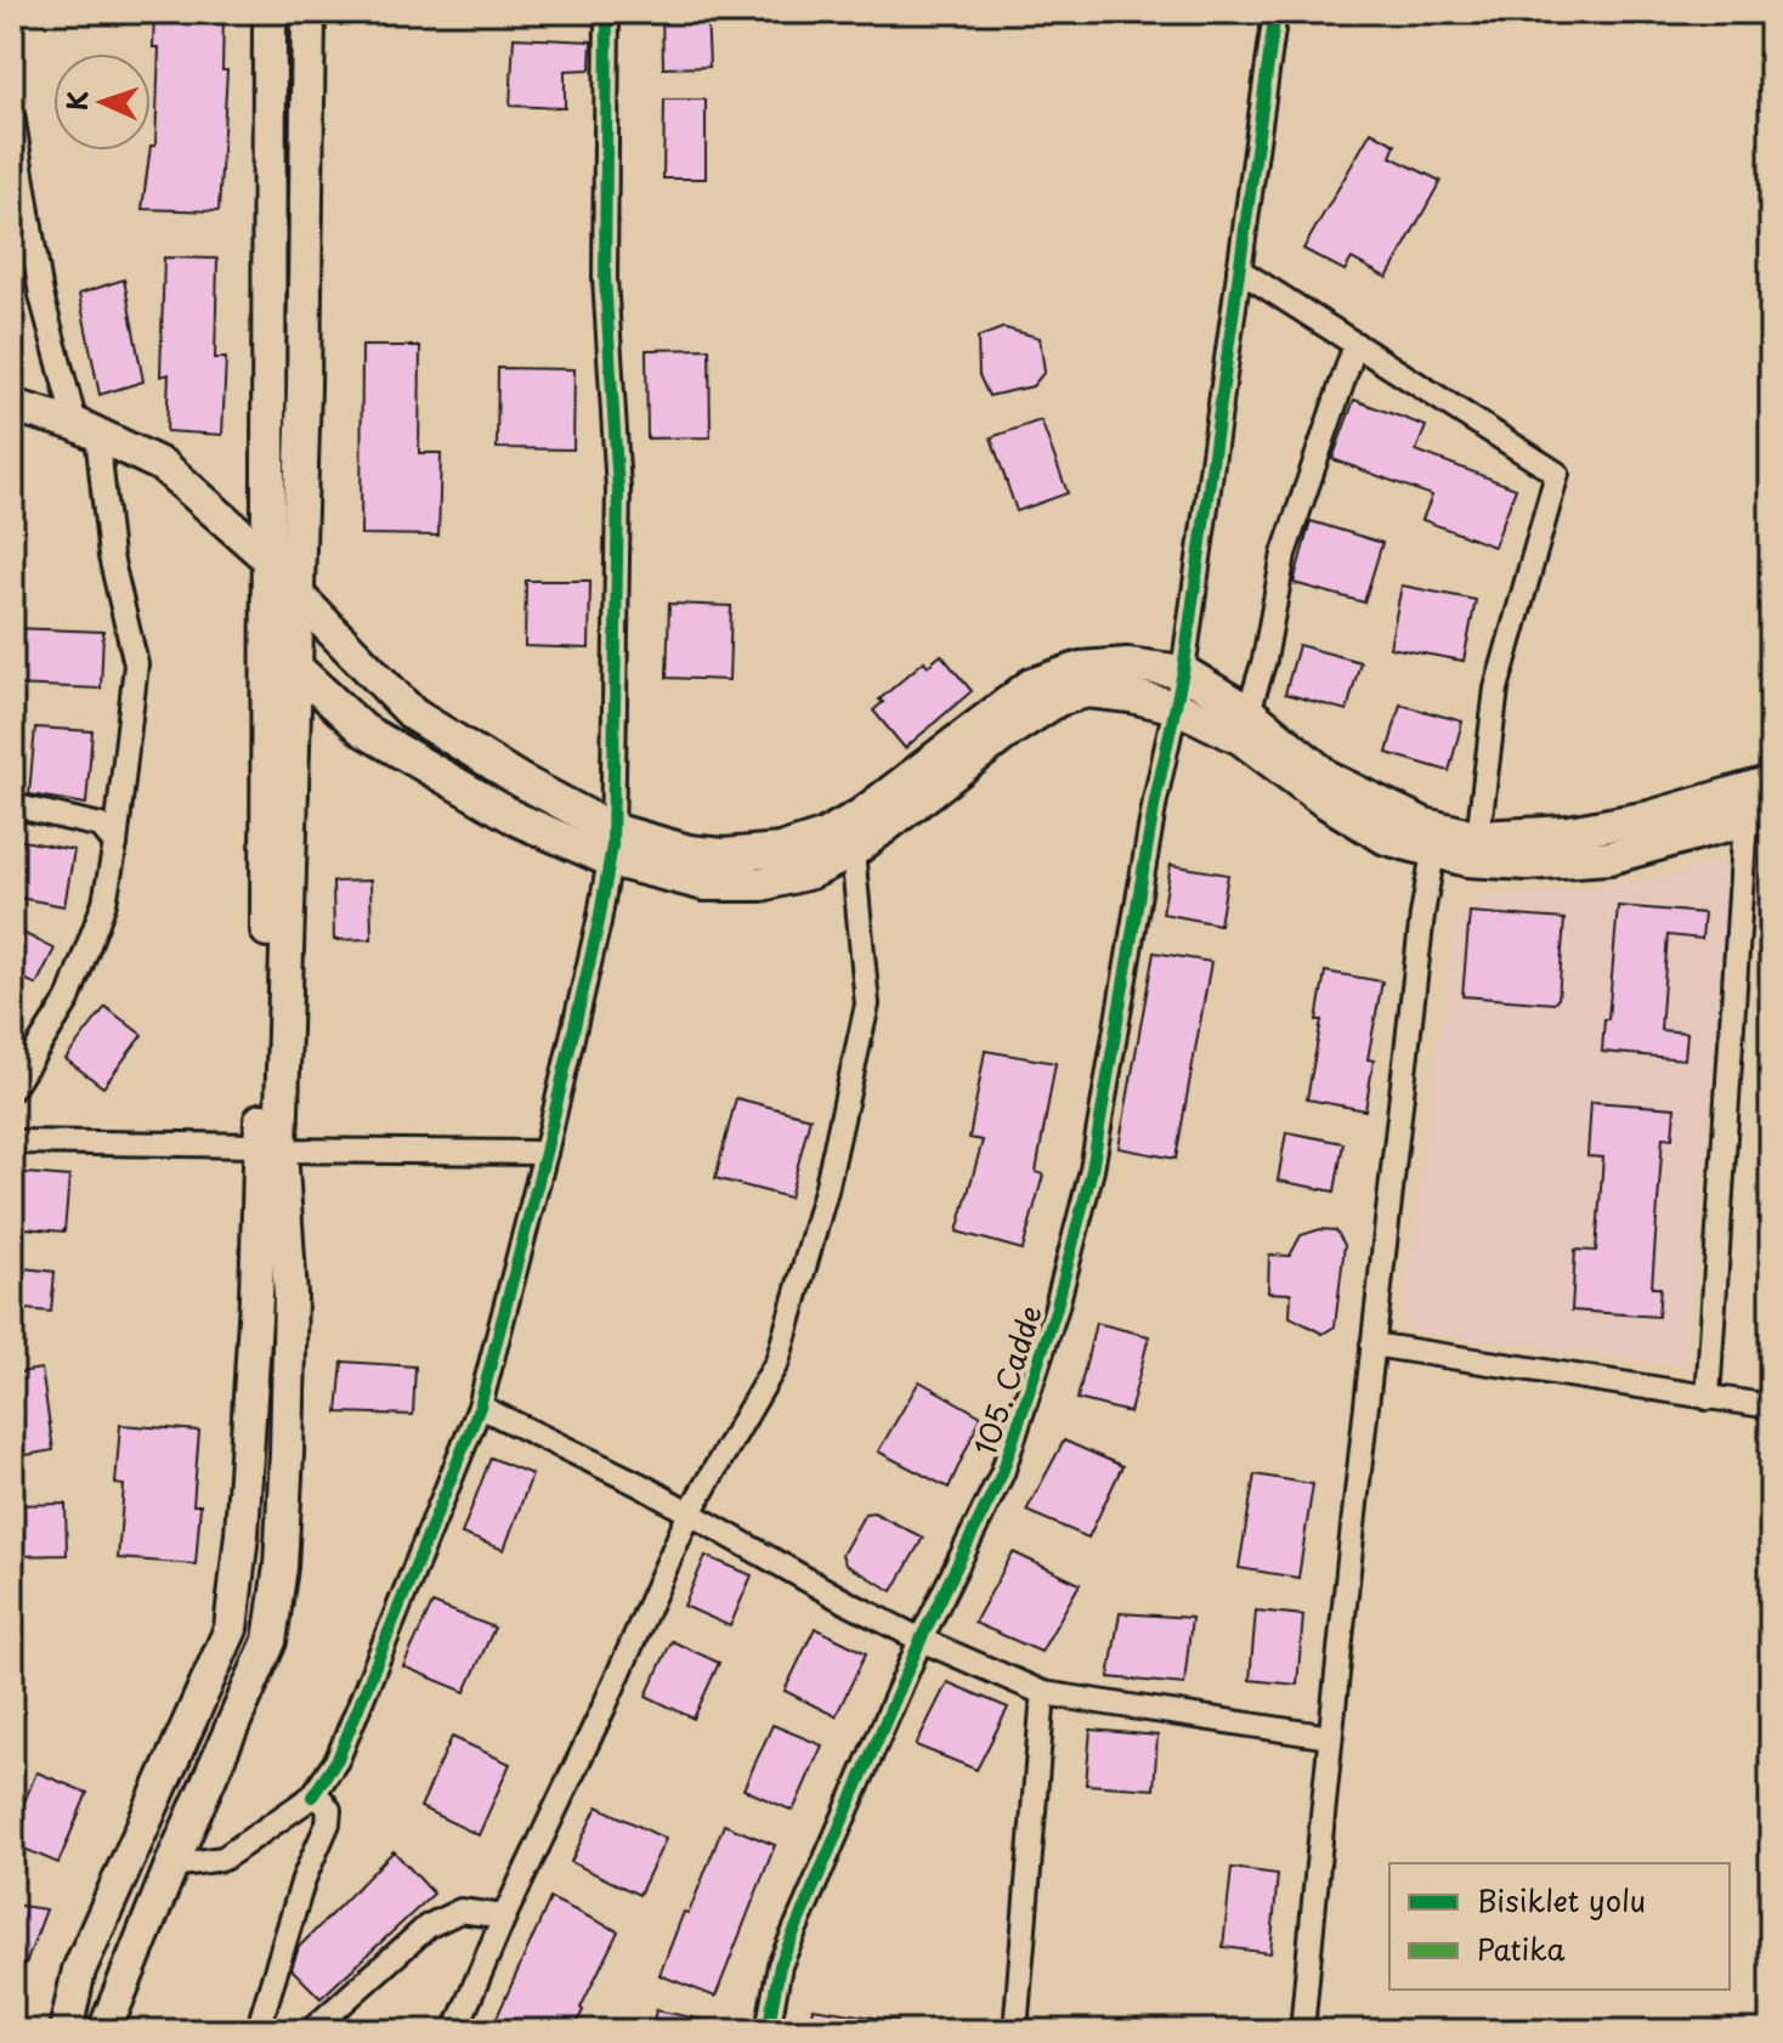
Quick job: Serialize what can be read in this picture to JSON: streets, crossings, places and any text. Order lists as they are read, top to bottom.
{
  "streets": {
    "street": ["105. Cadde"]
  },
  "legend": ["Bisiklet yolu", "Patika"],
  "north": "left"
}
